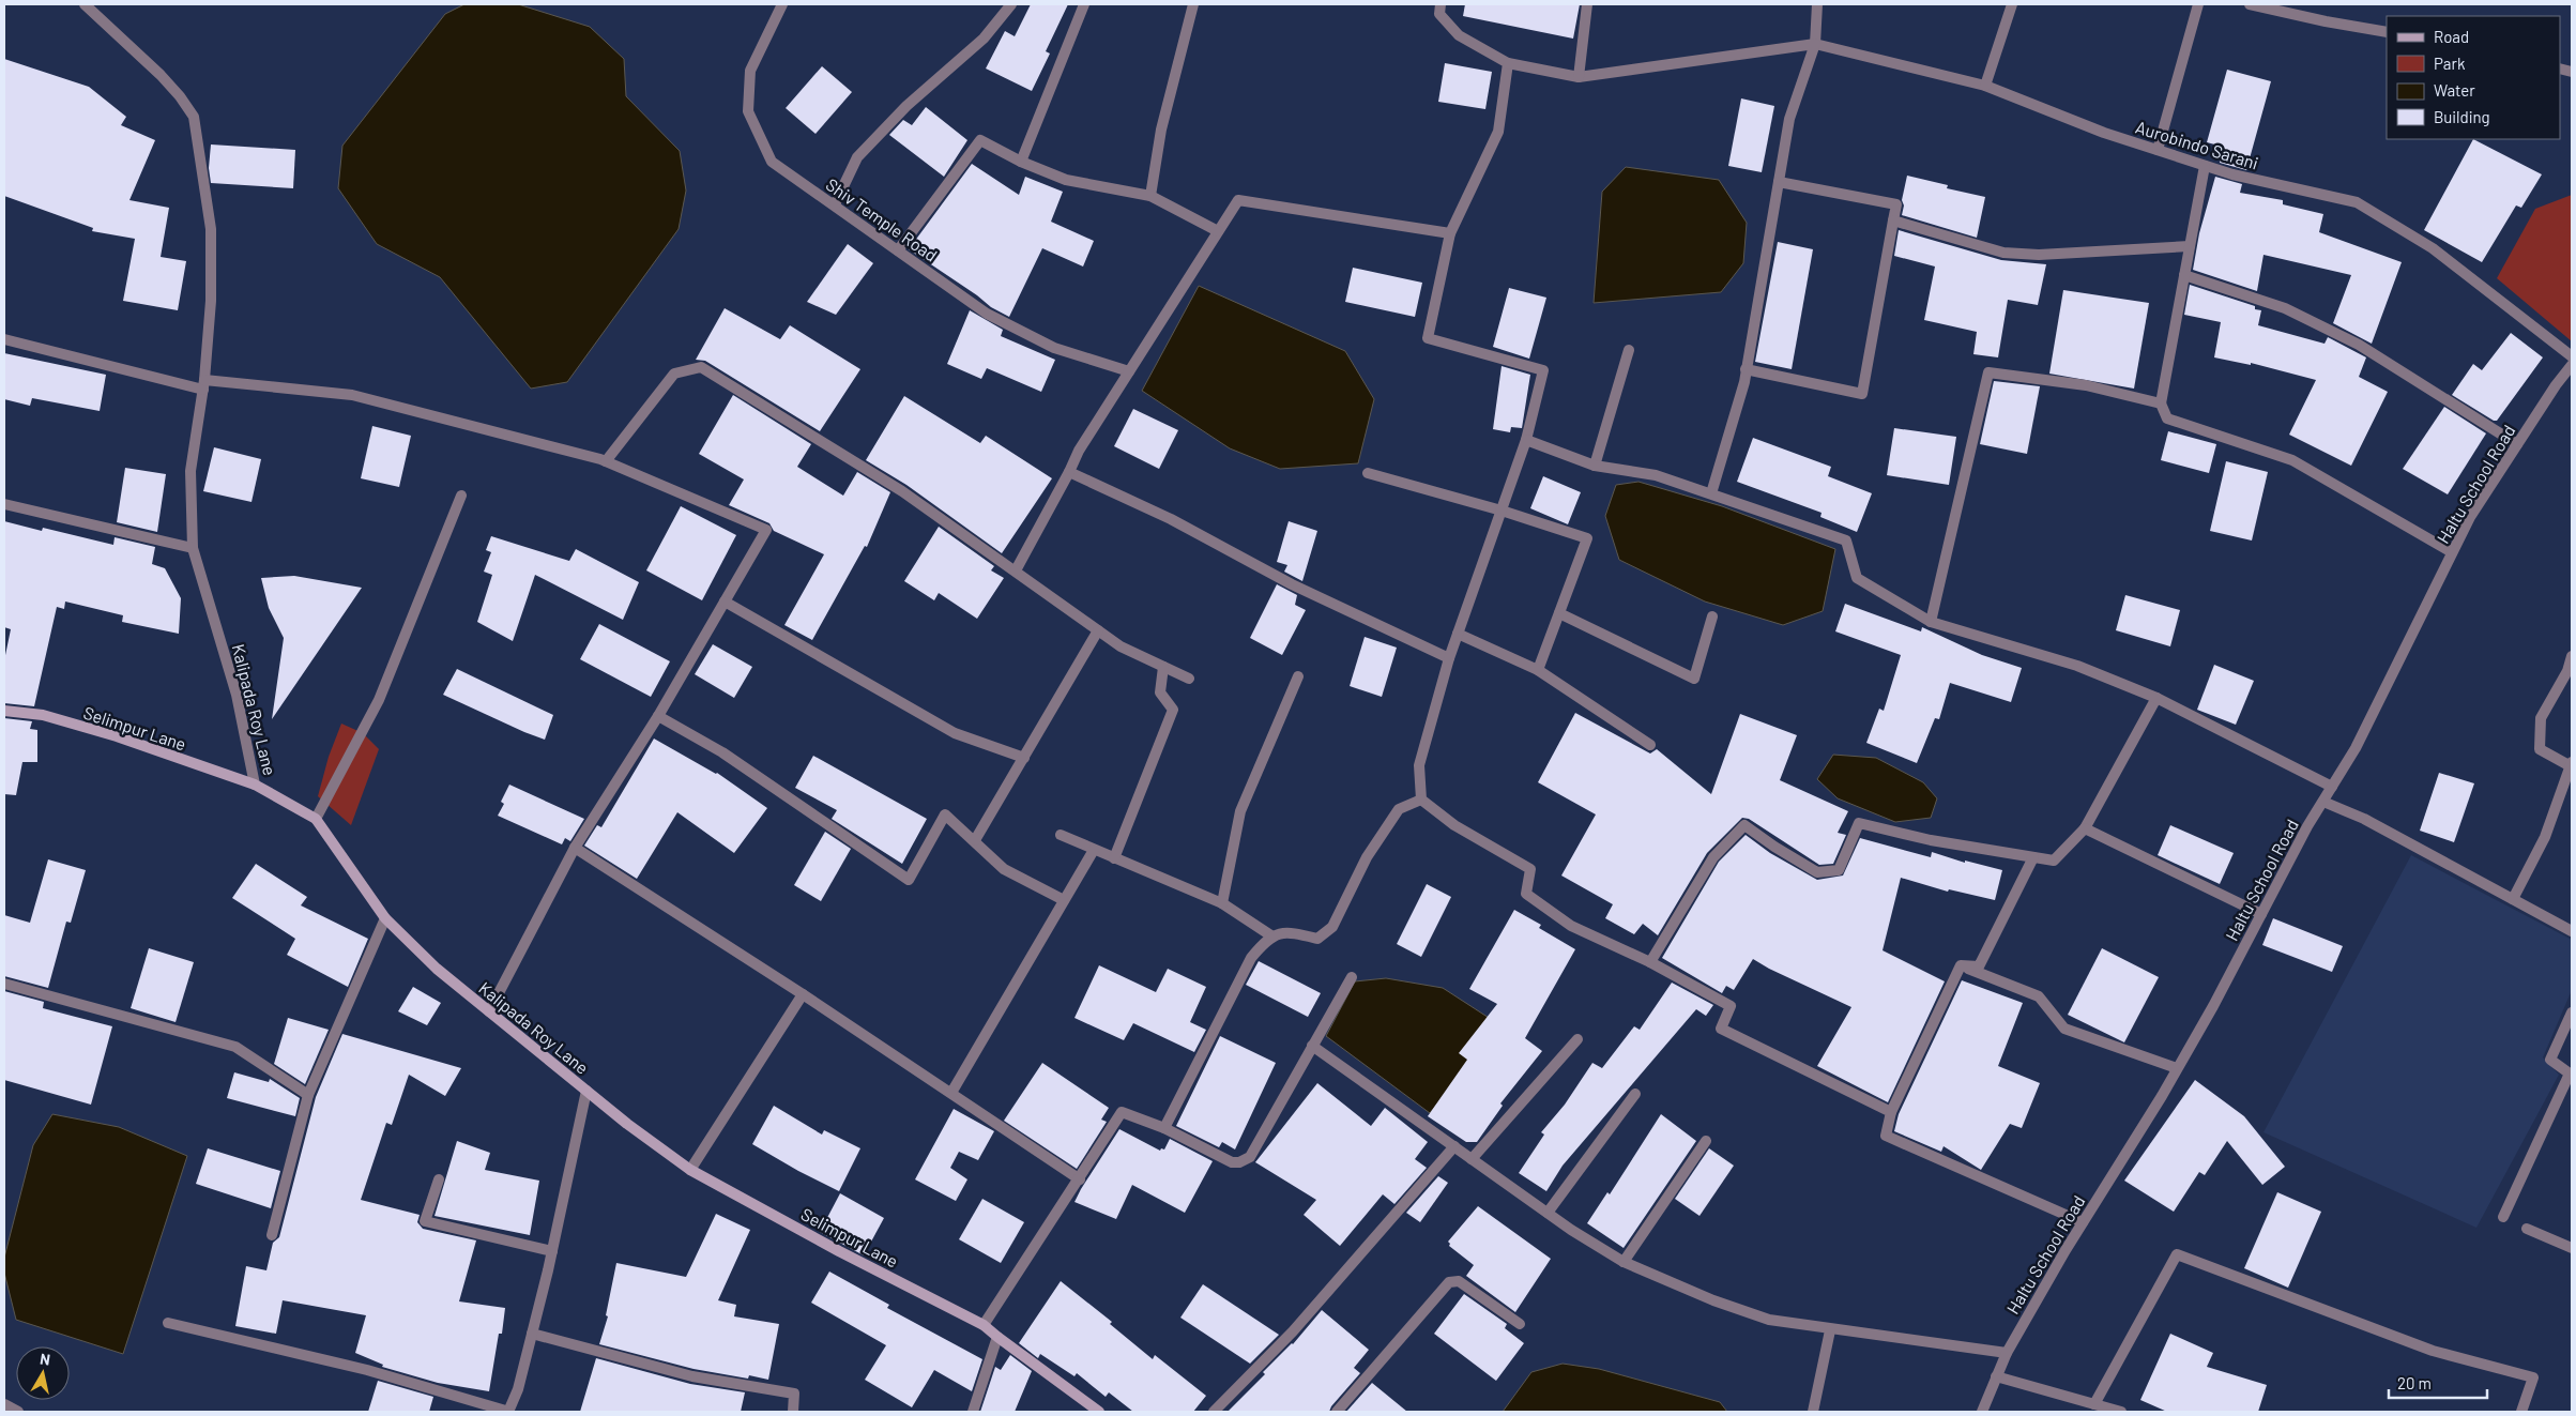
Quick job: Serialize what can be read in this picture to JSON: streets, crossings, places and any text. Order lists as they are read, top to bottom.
{
  "streets": {
    "street": [
      "Aurobindo Sarani",
      "Shiv Temple Road",
      "Haltu School Road",
      "Kalipada Roy Lane",
      "Selimpur Lane"
    ]
  },
  "crossings": [
    ["Kalipada Roy Lane", "Selimpur Lane"]
  ],
  "legend": [
    "Road",
    "Park",
    "Water",
    "Building"
  ],
  "scale_bar": "20 m",
  "north": "top"
}
